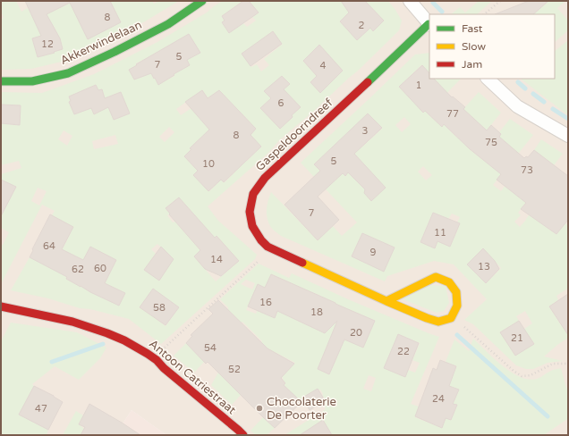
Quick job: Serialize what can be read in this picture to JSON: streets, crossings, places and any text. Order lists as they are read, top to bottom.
{
  "streets": {
    "street": ["Akkerwindelaan", "Gaspeldoorndreef", "Antoon Catriestraat"]
  },
  "places": ["Chocolaterie De Poorter"],
  "house_numbers": [
    "8",
    "2",
    "12",
    "5",
    "7",
    "4",
    "1",
    "6",
    "77",
    "3",
    "8",
    "75",
    "5",
    "10",
    "73",
    "7",
    "11",
    "64",
    "9",
    "14",
    "13",
    "60",
    "62",
    "16",
    "58",
    "18",
    "20",
    "21",
    "54",
    "22",
    "52",
    "24",
    "47"
  ],
  "legend": ["Fast", "Slow", "Jam"]
}
